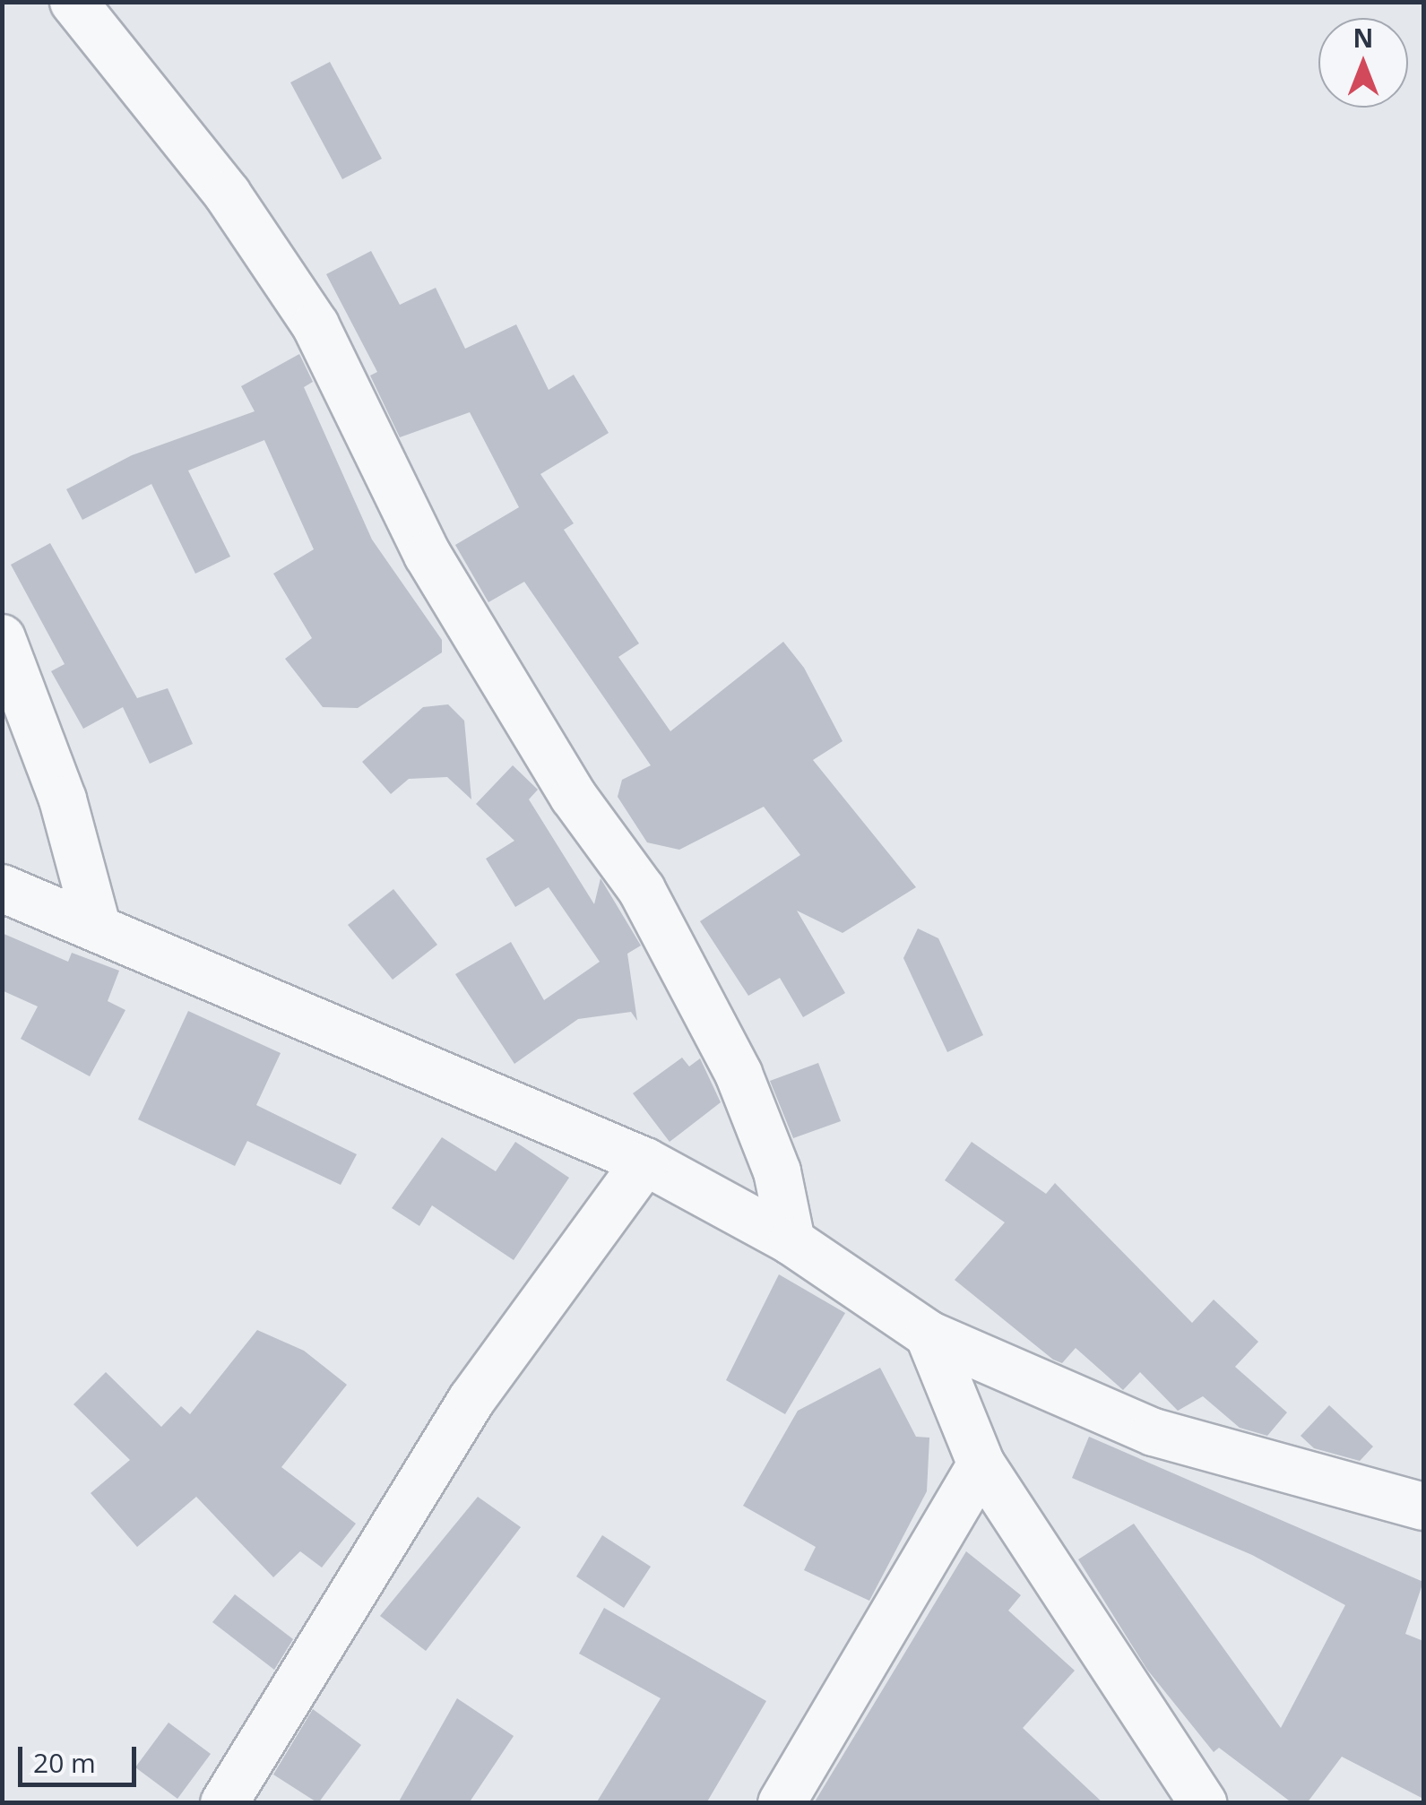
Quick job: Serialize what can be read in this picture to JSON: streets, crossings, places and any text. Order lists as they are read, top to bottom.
{
  "scale_bar": "20 m",
  "north": "top"
}
